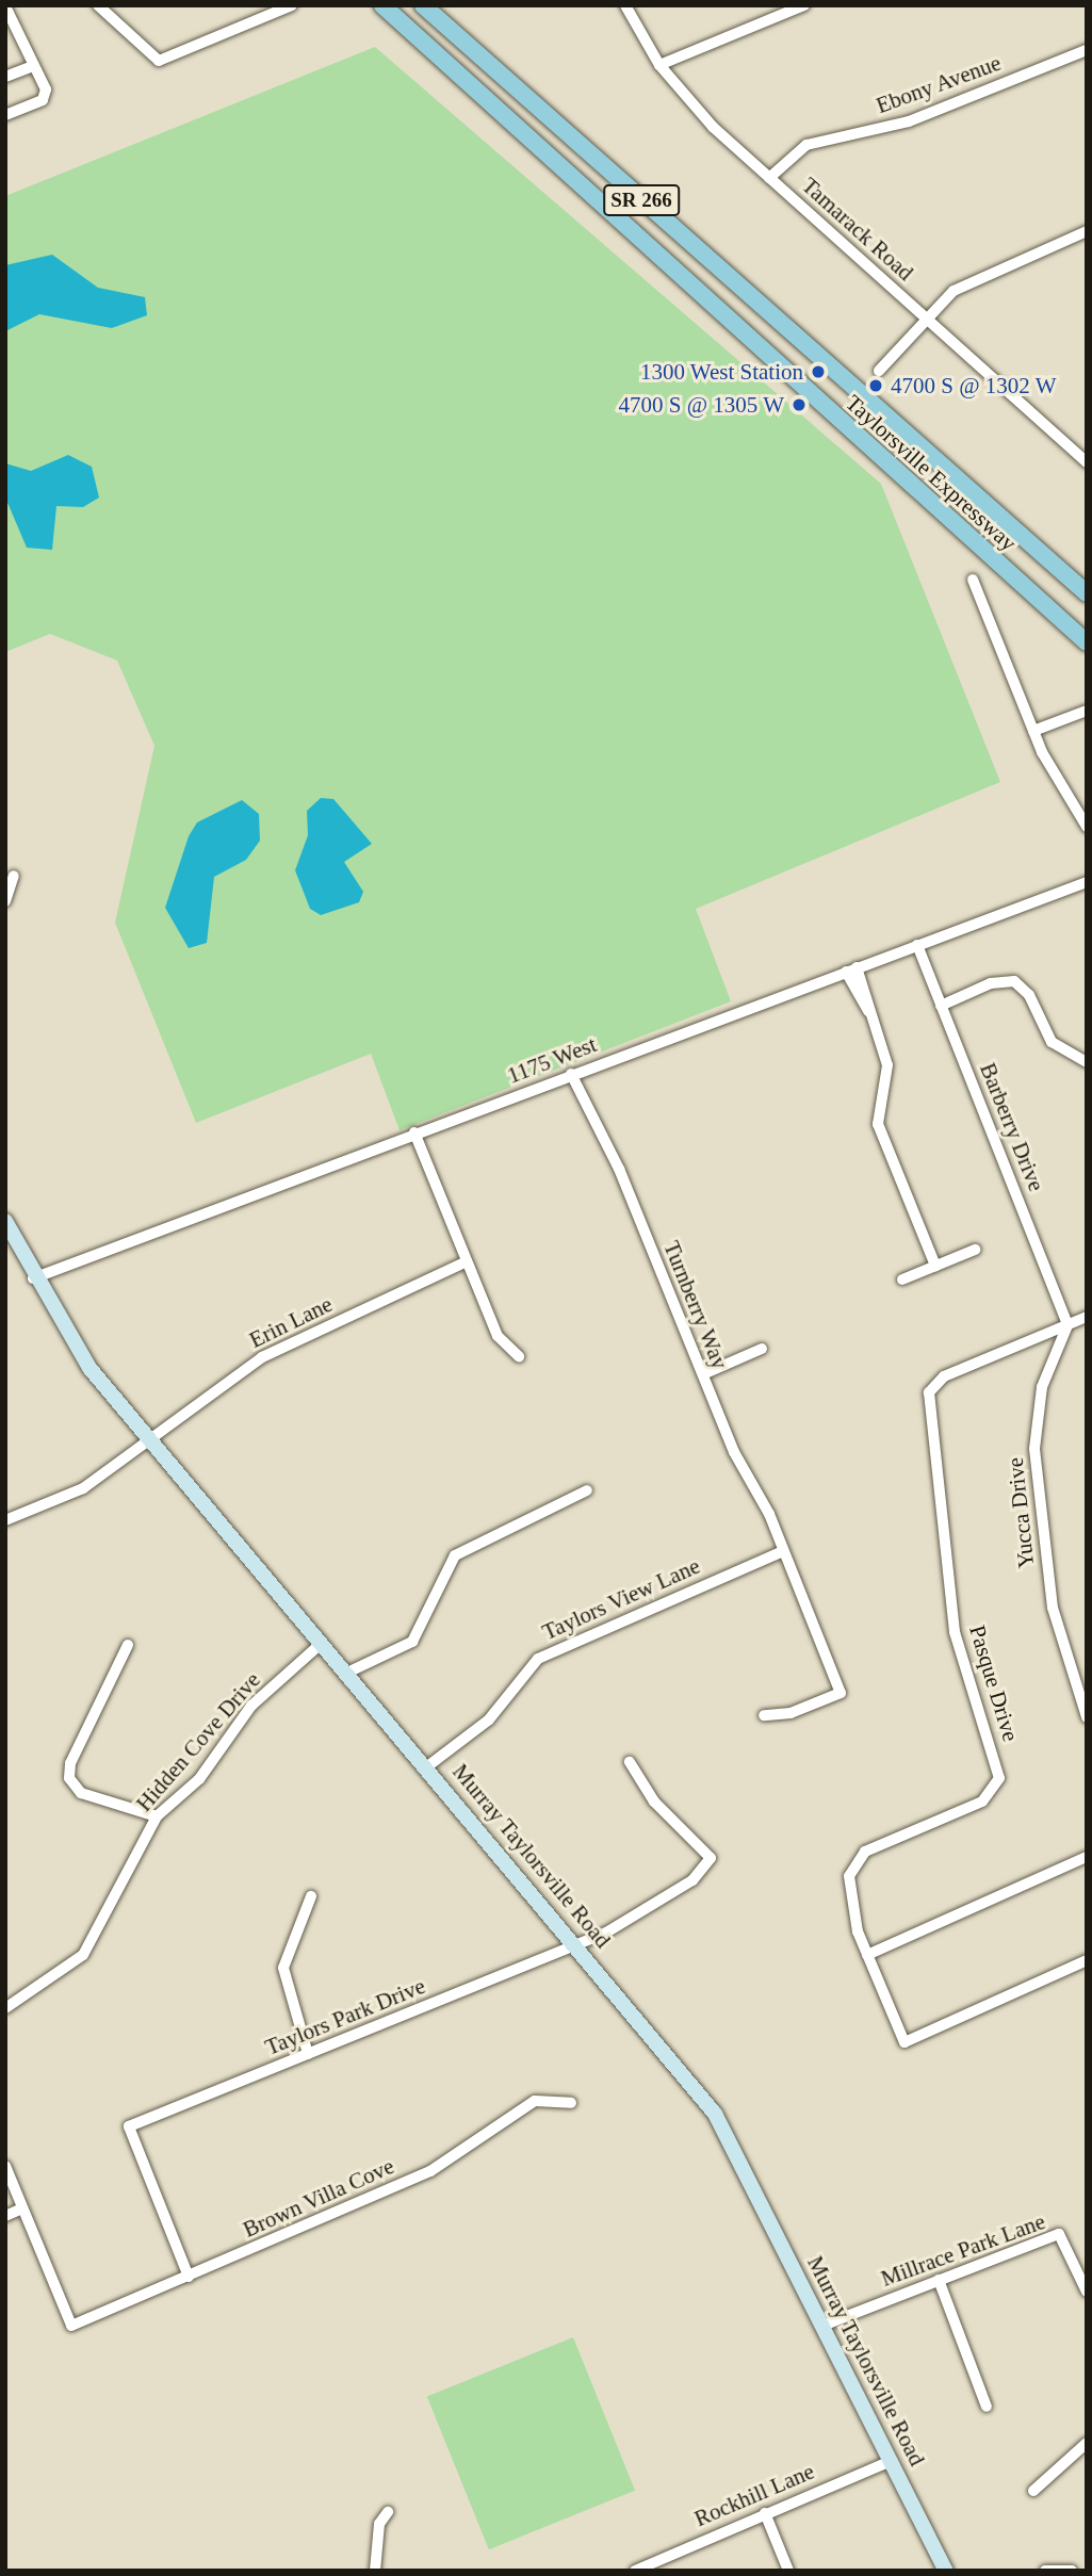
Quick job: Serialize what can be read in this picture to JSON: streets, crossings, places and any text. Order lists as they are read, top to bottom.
{
  "streets": {
    "main road": ["SR 266", "Taylorsville Expressway"],
    "street": [
      "Ebony Avenue",
      "Tamarack Road",
      "1175 West",
      "Barberry Drive",
      "Turnberry Way",
      "Erin Lane",
      "Yucca Drive",
      "Taylors View Lane",
      "Pasque Drive",
      "Hidden Cove Drive",
      "Murray Taylorsville Road",
      "Taylors Park Drive",
      "Brown Villa Cove",
      "Millrace Park Lane",
      "Rockhill Lane"
    ]
  },
  "crossings": [
    ["Ebony Avenue", "Tamarack Road"],
    ["1175 West", "Barberry Drive"],
    ["1175 West", "Turnberry Way"],
    ["1175 West", "Murray Taylorsville Road"],
    ["Barberry Drive", "Yucca Drive"],
    ["Barberry Drive", "Pasque Drive"],
    ["Turnberry Way", "Taylors View Lane"],
    ["Erin Lane", "Murray Taylorsville Road"],
    ["Yucca Drive", "Pasque Drive"],
    ["Taylors View Lane", "Murray Taylorsville Road"],
    ["Hidden Cove Drive", "Murray Taylorsville Road"],
    ["Murray Taylorsville Road", "Taylors Park Drive"],
    ["Murray Taylorsville Road", "Millrace Park Lane"],
    ["Murray Taylorsville Road", "Rockhill Lane"],
    ["Taylors Park Drive", "Brown Villa Cove"]
  ],
  "places": ["1300 West Station", "4700 S @ 1302 W", "4700 S @ 1305 W"]
}
